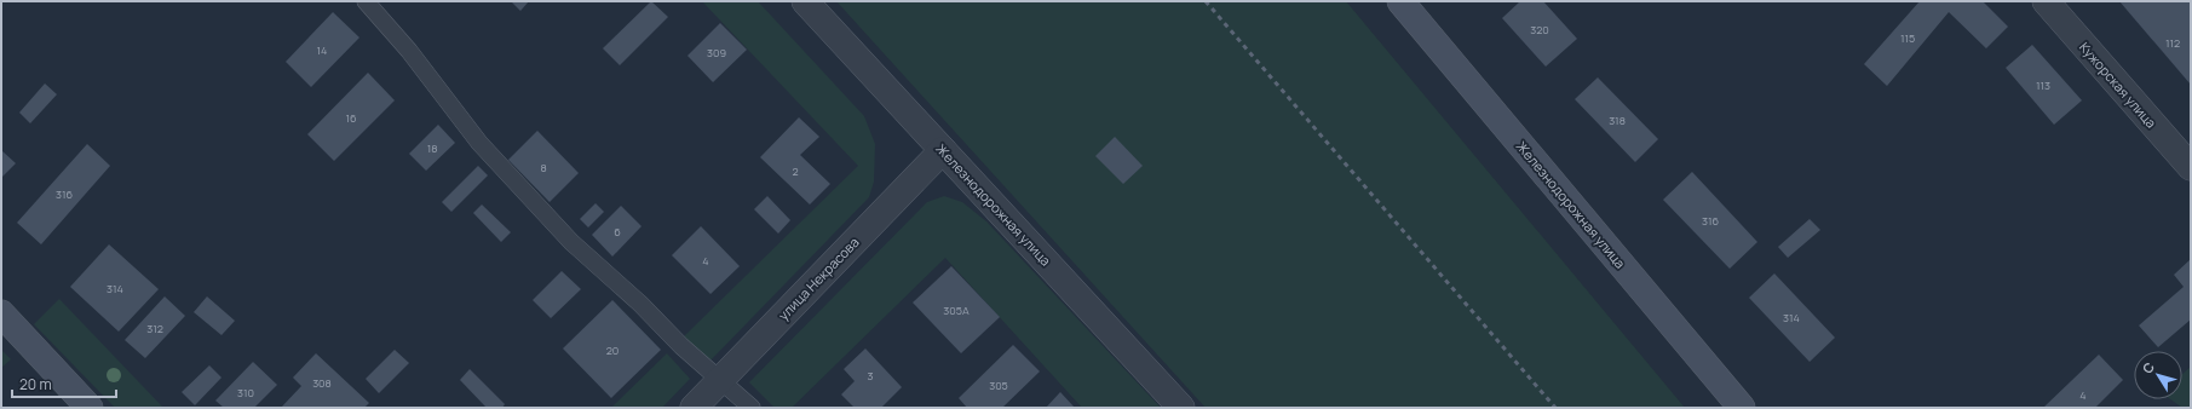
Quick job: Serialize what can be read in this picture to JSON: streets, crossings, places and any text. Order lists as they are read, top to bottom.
{
  "streets": {
    "main road": ["Железнодорожная улица"],
    "street": ["Кужорская улица", "улица Некрасова"]
  },
  "crossings": [
    ["Железнодорожная улица", "улица Некрасова"]
  ],
  "house_numbers": [
    "320",
    "115",
    "112",
    "14",
    "309",
    "113",
    "16",
    "318",
    "18",
    "8",
    "2",
    "316",
    "316",
    "6",
    "4",
    "314",
    "305А",
    "314",
    "312",
    "20",
    "3",
    "308",
    "305",
    "310",
    "4"
  ],
  "scale_bar": "20 m",
  "north": "top left"
}
